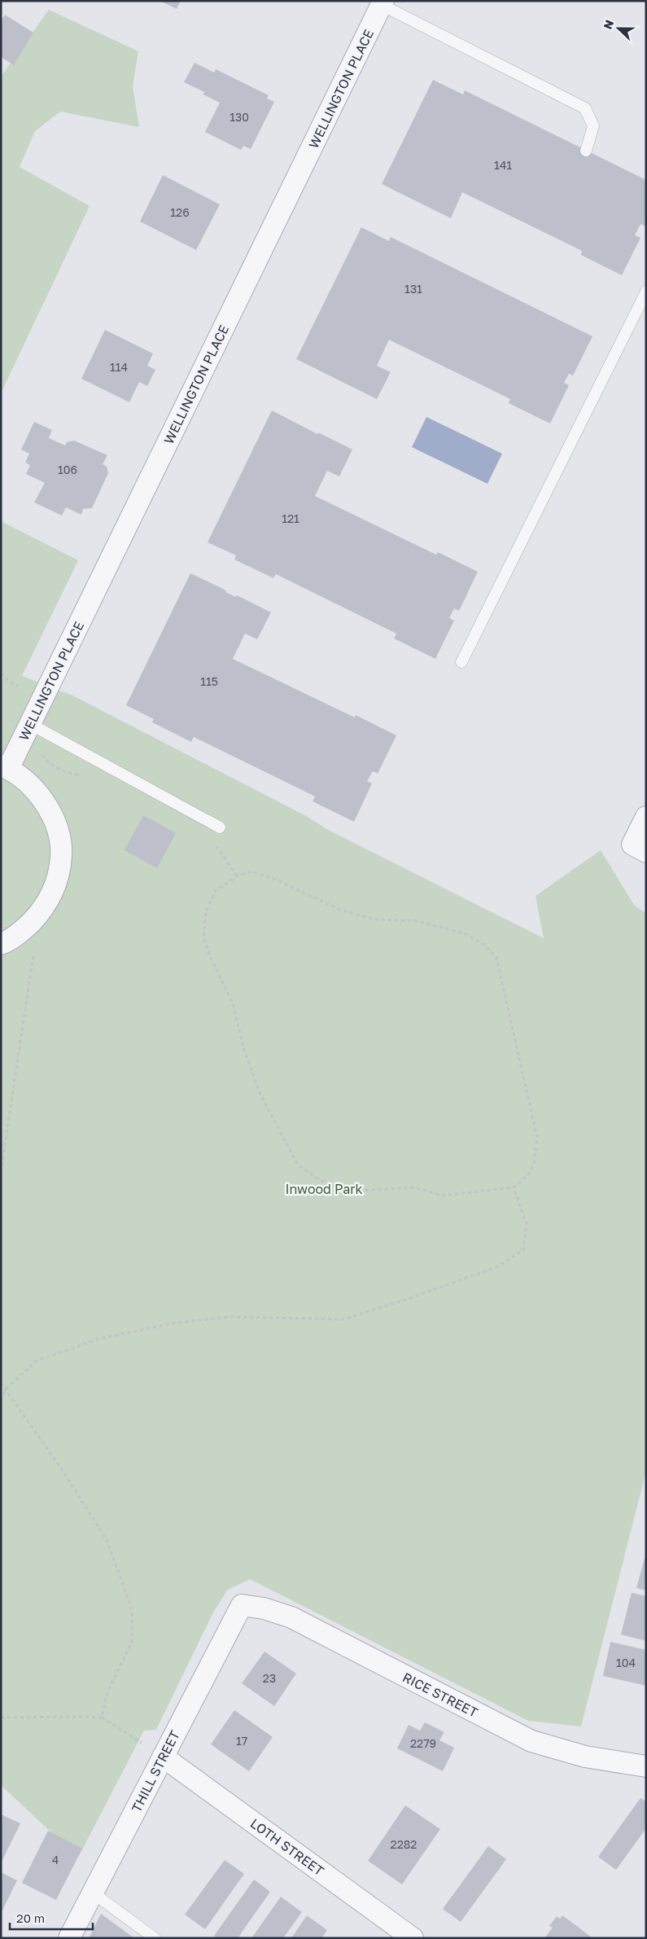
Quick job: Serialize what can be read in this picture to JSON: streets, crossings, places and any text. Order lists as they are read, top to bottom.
{
  "streets": {
    "street": [
      "WELLINGTON PLACE",
      "RICE STREET",
      "THILL STREET",
      "LOTH STREET"
    ]
  },
  "crossings": [
    ["RICE STREET", "THILL STREET"],
    ["THILL STREET", "LOTH STREET"]
  ],
  "parks": ["Inwood Park"],
  "house_numbers": [
    "130",
    "141",
    "126",
    "131",
    "114",
    "106",
    "121",
    "115",
    "104",
    "23",
    "17",
    "2279",
    "2282",
    "4"
  ],
  "scale_bar": "20 m",
  "north": "left"
}
